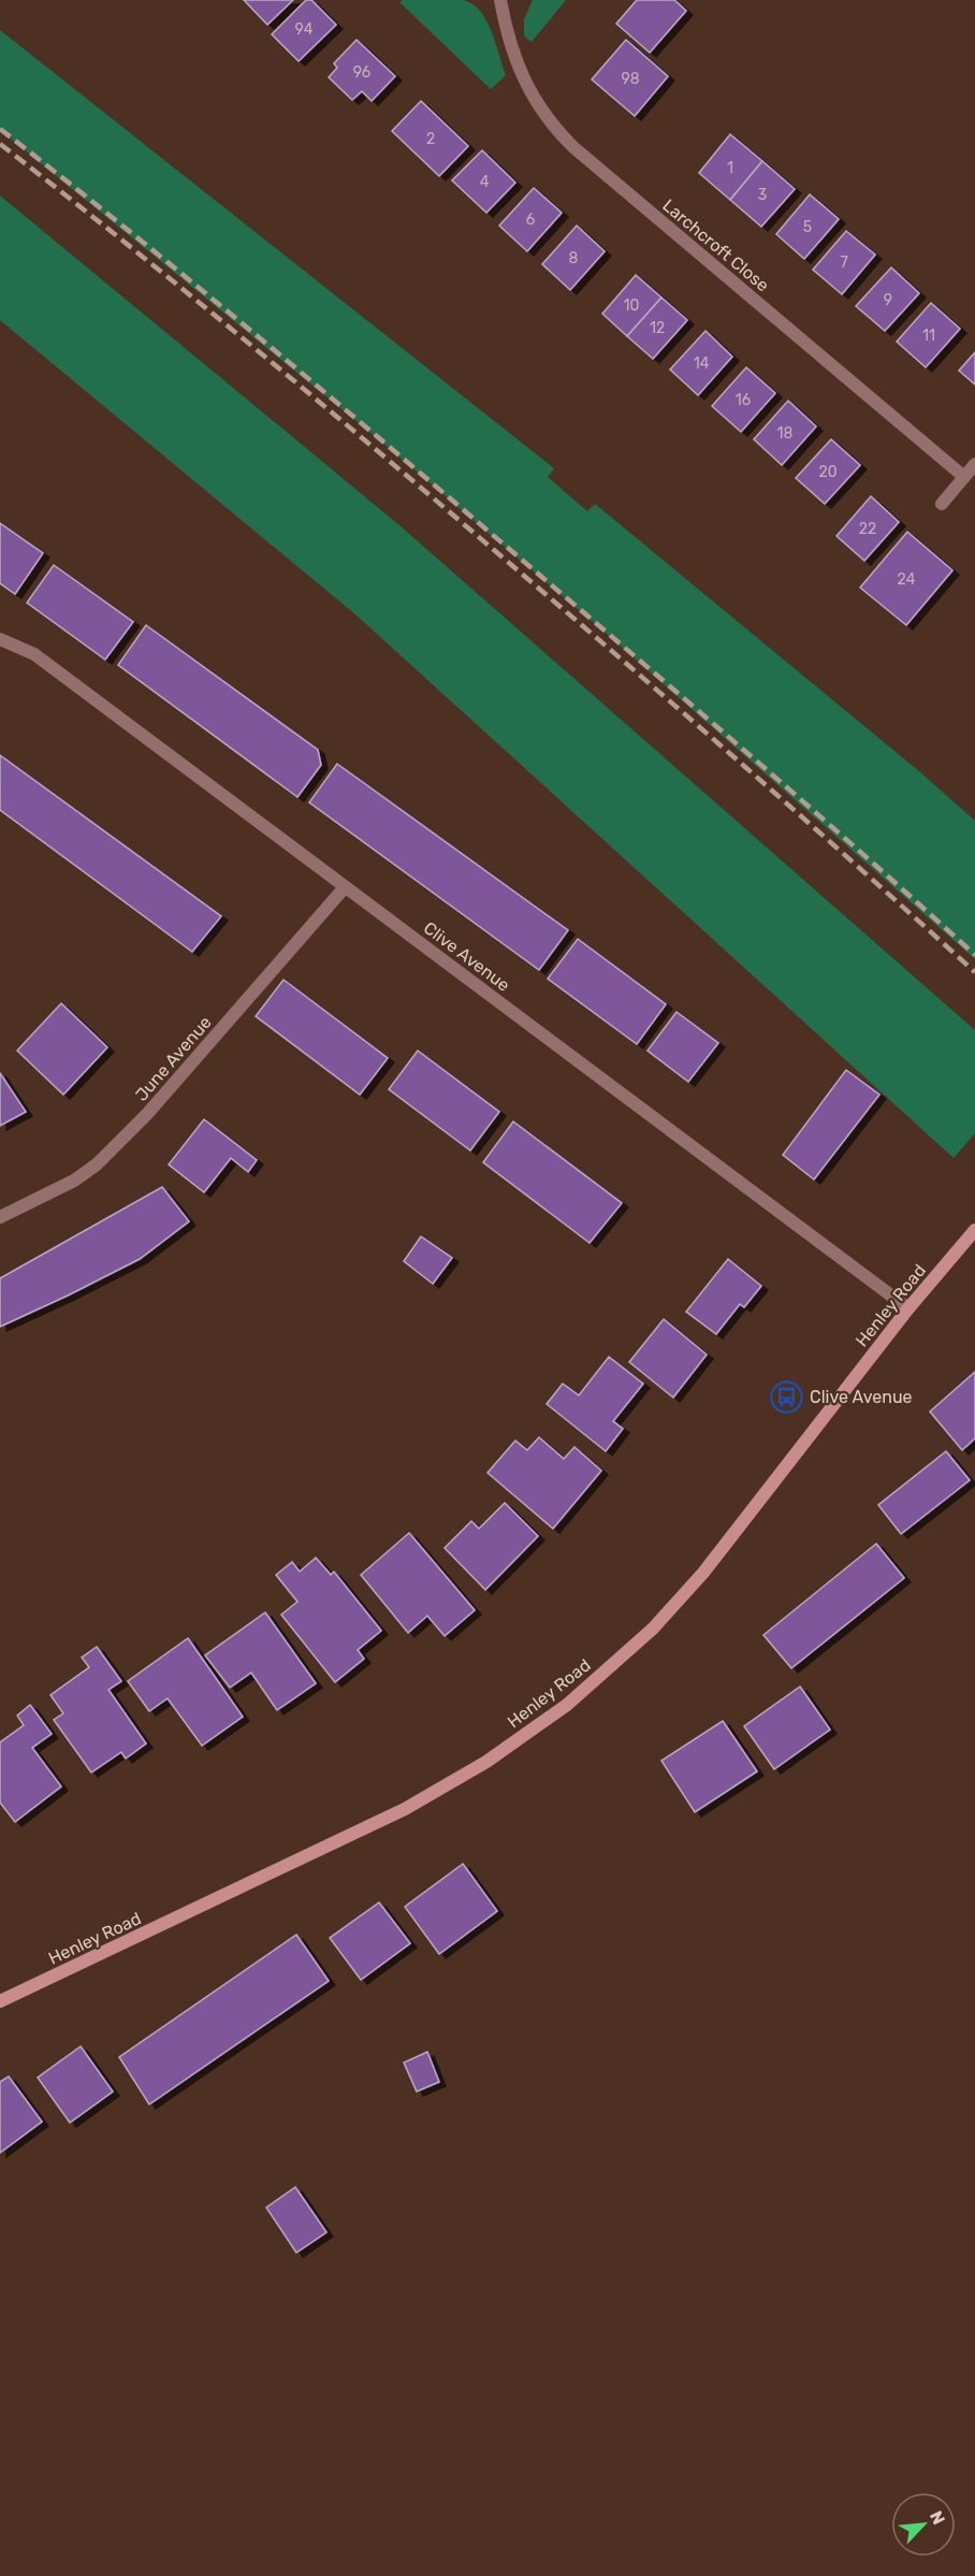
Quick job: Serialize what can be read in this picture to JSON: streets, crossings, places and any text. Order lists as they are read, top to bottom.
{
  "streets": {
    "street": [
      "Larchcroft Close",
      "Clive Avenue",
      "June Avenue",
      "Henley Road"
    ]
  },
  "crossings": [
    ["Clive Avenue", "June Avenue"],
    ["Clive Avenue", "Henley Road"]
  ],
  "places": {
    "bus stop": ["Clive Avenue"]
  },
  "house_numbers": [
    "94",
    "96",
    "98",
    "2",
    "1",
    "4",
    "3",
    "6",
    "5",
    "8",
    "7",
    "9",
    "10",
    "12",
    "11",
    "14",
    "16",
    "18",
    "20",
    "22",
    "24"
  ],
  "north": "top right"
}
